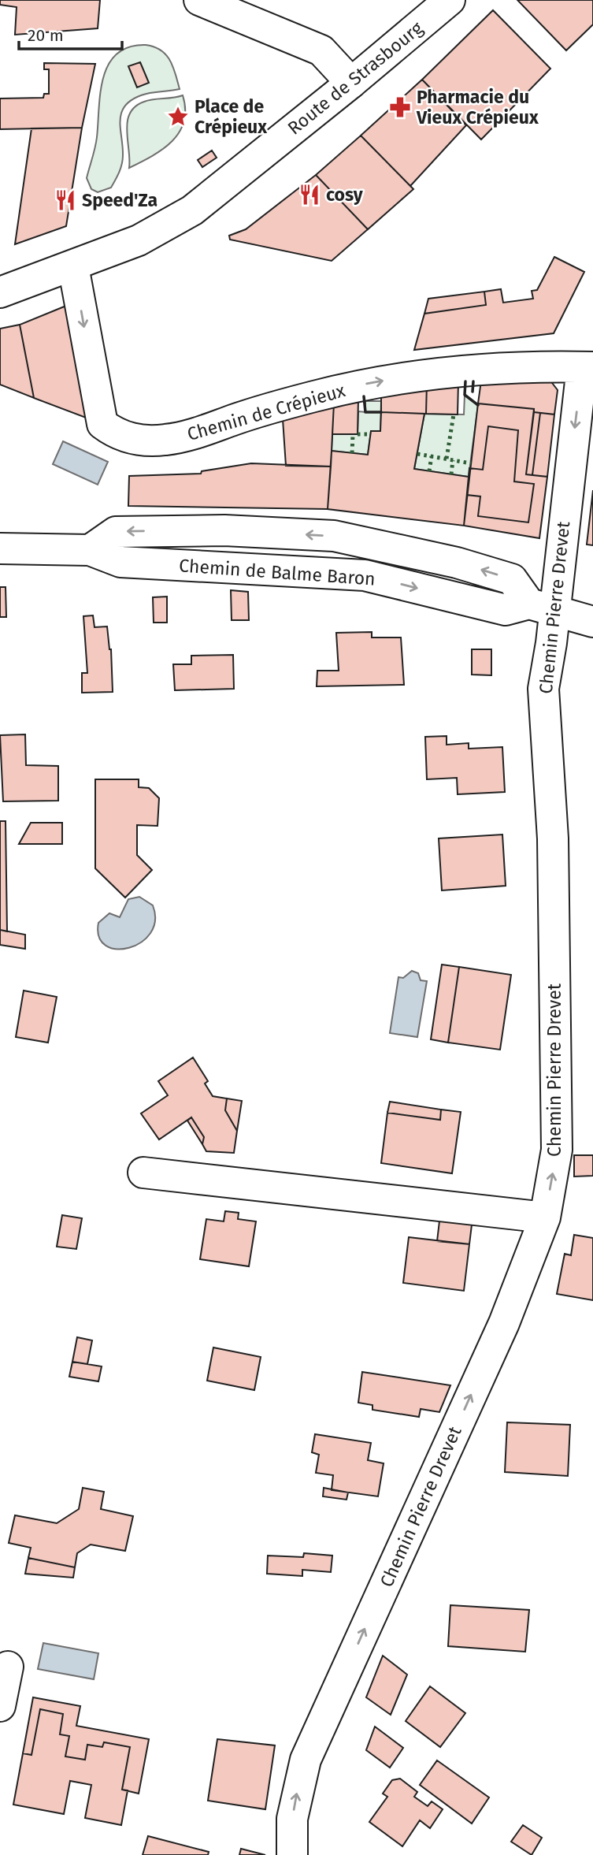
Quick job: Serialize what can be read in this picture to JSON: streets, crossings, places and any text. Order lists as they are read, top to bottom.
{
  "streets": {
    "street": [
      "Route de Strasbourg",
      "Chemin de Crépieux",
      "Chemin de Balme Baron",
      "Chemin Pierre Drevet"
    ]
  },
  "crossings": [
    ["Route de Strasbourg", "Chemin de Crépieux"],
    ["Chemin de Crépieux", "Chemin Pierre Drevet"],
    ["Chemin de Balme Baron", "Chemin Pierre Drevet"]
  ],
  "places": {
    "pharmacy": ["Pharmacie du Vieux Crépieux"],
    "place": ["Place de Crépieux"],
    "restaurant": ["cosy", "Speed'Za"]
  },
  "scale_bar": "20 m"
}
